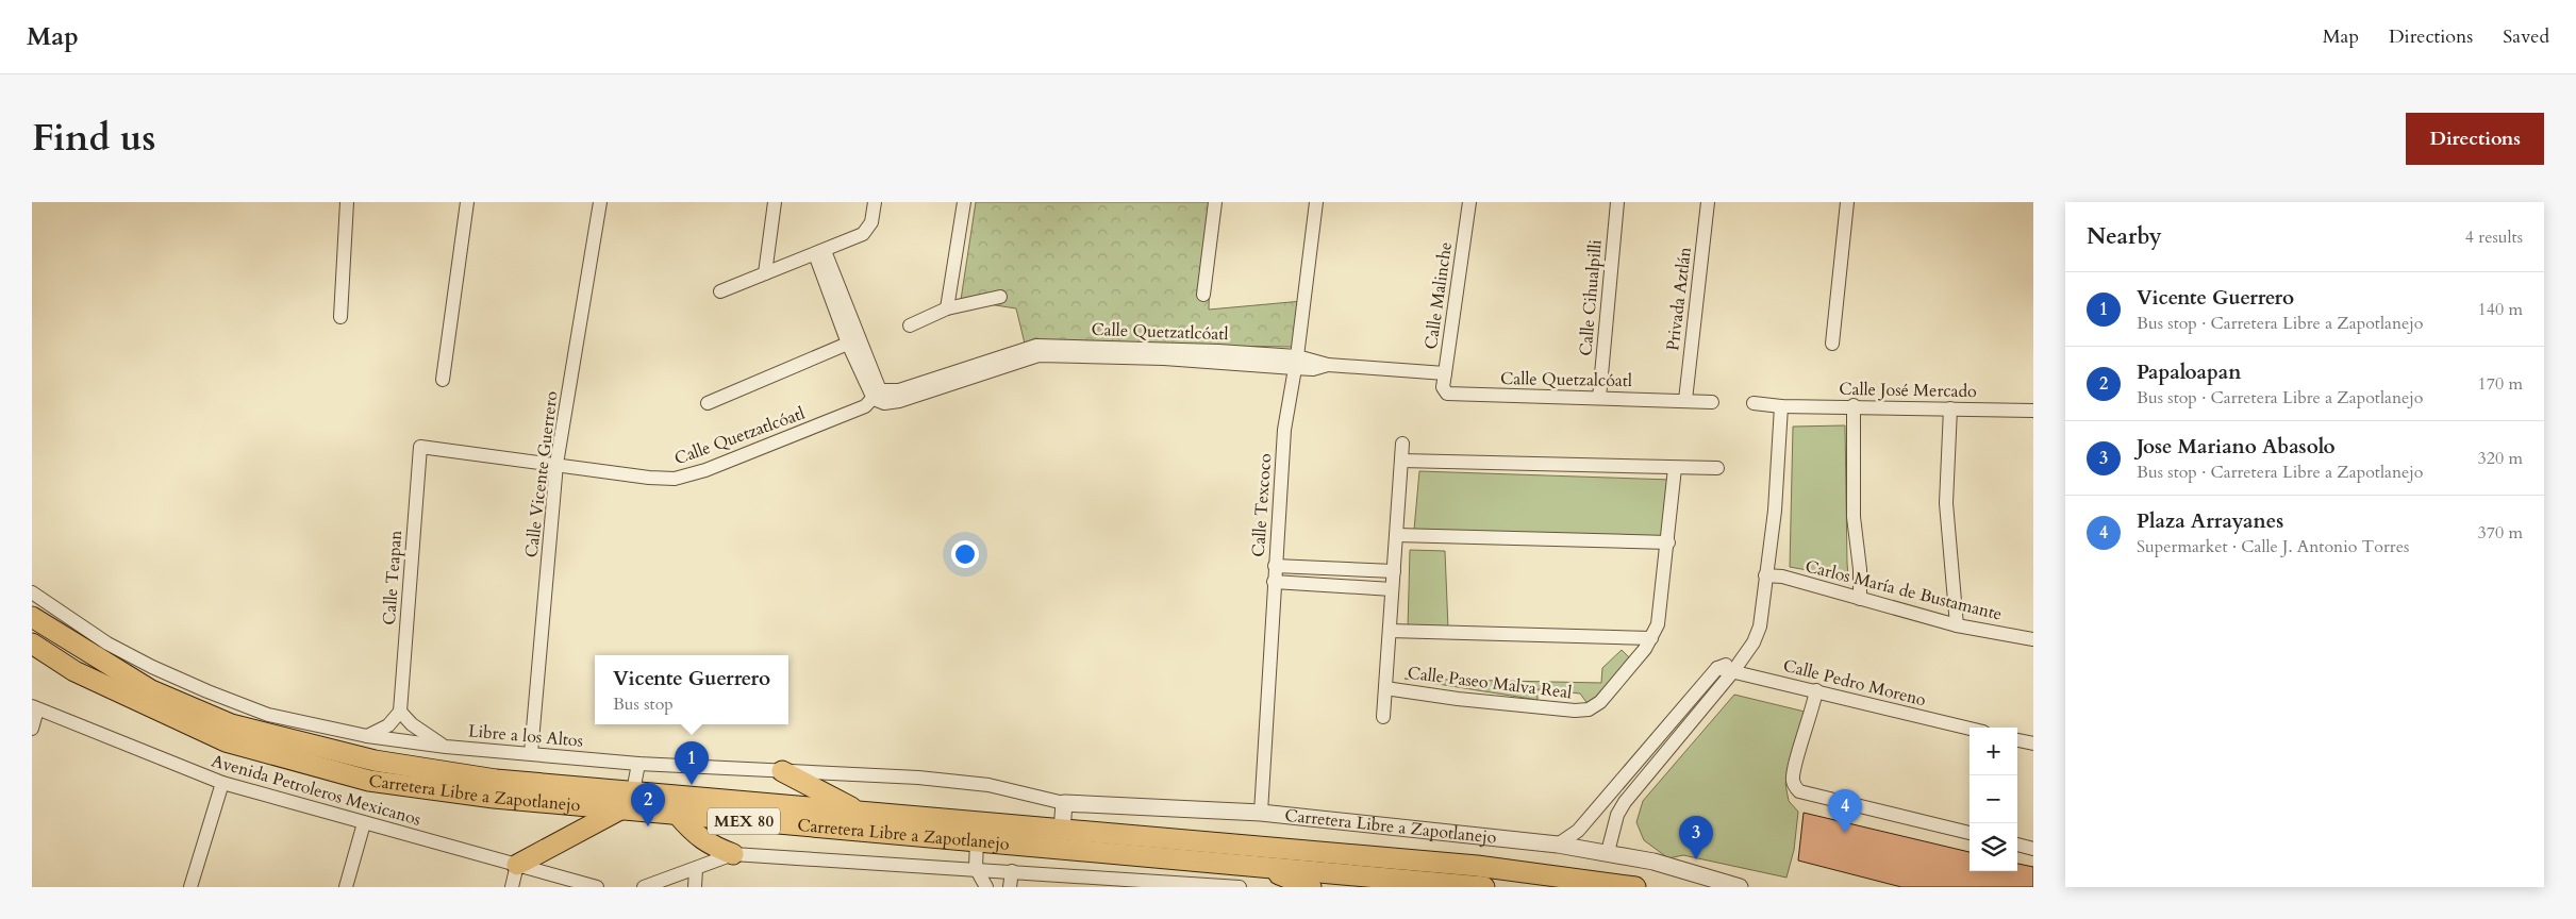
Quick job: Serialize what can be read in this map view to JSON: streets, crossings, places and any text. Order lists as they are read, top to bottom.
{
  "streets": {
    "main road": ["Carretera Libre a Zapotlanejo", "MEX 80"],
    "street": [
      "Calle Malinche",
      "Calle Cihualpilli",
      "Privada Aztlán",
      "Calle Quetzatlcóatl",
      "Calle Quetzalcóatl",
      "Calle José Mercado",
      "Calle Vicente Guerrero",
      "Calle Texcoco",
      "Calle Teapan",
      "Carlos María de Bustamante",
      "Calle Paseo Malva Real",
      "Calle Pedro Moreno",
      "Libre a los Altos",
      "Avenida Petroleros Mexicanos"
    ]
  },
  "crossings": [
    ["Calle Malinche", "Calle Quetzatlcóatl"],
    ["Calle Malinche", "Calle Quetzalcóatl"],
    ["Calle Cihualpilli", "Calle Quetzalcóatl"],
    ["Privada Aztlán", "Calle Quetzalcóatl"],
    ["Calle Quetzatlcóatl", "Calle Vicente Guerrero"],
    ["Calle Quetzatlcóatl", "Calle Texcoco"],
    ["Calle Quetzatlcóatl", "Calle Teapan"],
    ["Calle Vicente Guerrero", "Libre a los Altos"],
    ["Calle Texcoco", "Carretera Libre a Zapotlanejo"],
    ["Libre a los Altos", "Carretera Libre a Zapotlanejo"]
  ],
  "page": {
    "header": "Map",
    "nav": ["Map", "Directions", "Saved"],
    "title": "Find us",
    "buttons": "Directions",
    "heading": ["Nearby", "4 results"],
    "list": [
      {
        "mark": "1",
        "name": "Vicente Guerrero",
        "note": "Bus stop · Carretera Libre a Zapotlanejo",
        "value": "140 m"
      },
      {
        "mark": "2",
        "name": "Papaloapan",
        "note": "Bus stop · Carretera Libre a Zapotlanejo",
        "value": "170 m"
      },
      {
        "mark": "3",
        "name": "Jose Mariano Abasolo",
        "note": "Bus stop · Carretera Libre a Zapotlanejo",
        "value": "320 m"
      },
      {
        "mark": "4",
        "name": "Plaza Arrayanes",
        "note": "Supermarket · Calle J. Antonio Torres",
        "value": "370 m"
      }
    ],
    "popup": ["Vicente Guerrero", "Bus stop"],
    "map_buttons": ["+", "−"],
    "pins": [
      "1",
      "2",
      "4",
      "3"
    ]
  }
}
